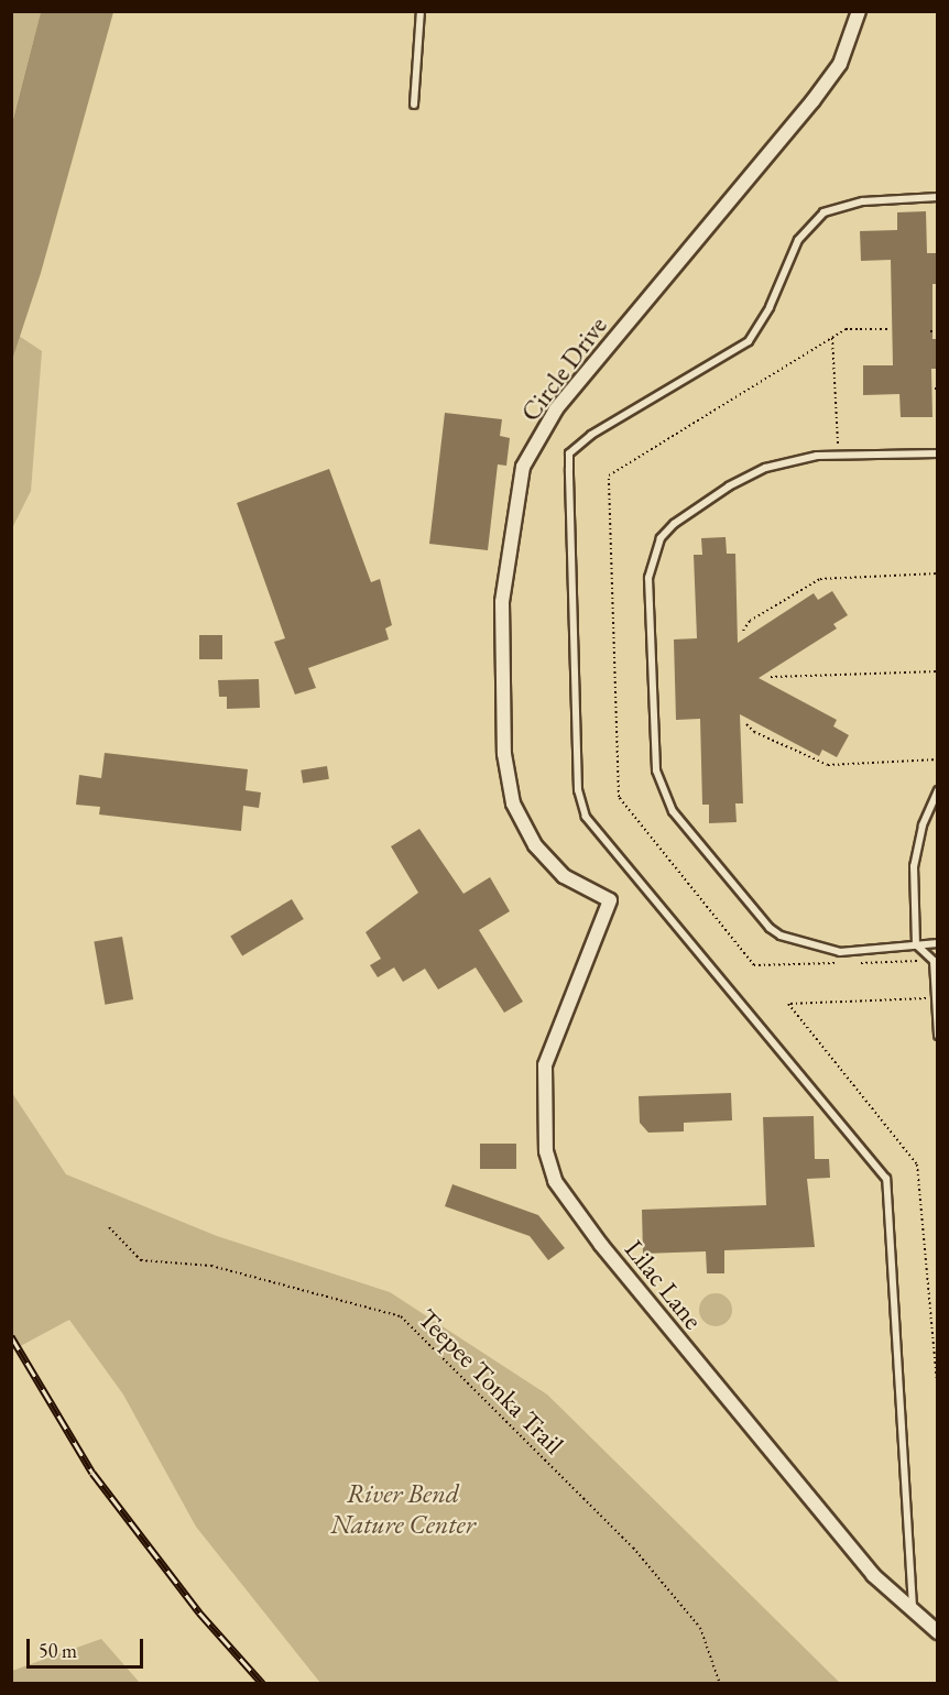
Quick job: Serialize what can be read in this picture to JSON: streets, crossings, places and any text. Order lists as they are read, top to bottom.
{
  "streets": {
    "street": ["Circle Drive", "Lilac Lane"],
    "path": ["Teepee Tonka Trail"]
  },
  "crossings": [
    ["Circle Drive", "Lilac Lane"]
  ],
  "parks": ["River Bend Nature Center"],
  "scale_bar": "50 m"
}
